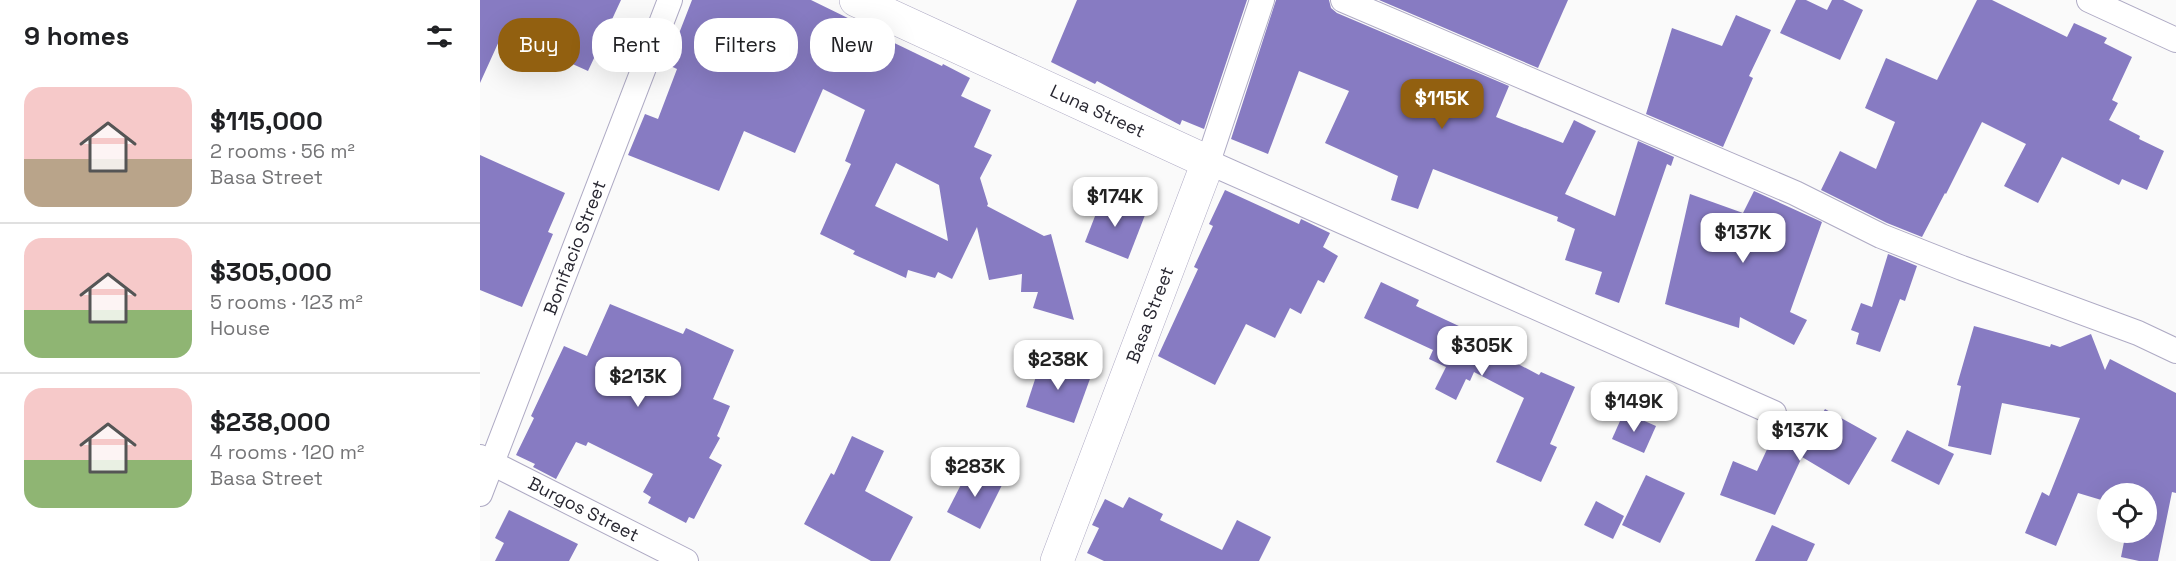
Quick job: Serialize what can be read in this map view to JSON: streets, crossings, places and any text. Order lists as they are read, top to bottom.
{
  "streets": {
    "street": [
      "Luna Street",
      "Bonifacio Street",
      "Basa Street",
      "Burgos Street"
    ]
  },
  "crossings": [
    ["Luna Street", "Basa Street"],
    ["Bonifacio Street", "Burgos Street"]
  ],
  "page": {
    "heading": "9 homes",
    "chip": [
      "Buy",
      "Rent",
      "Filters",
      "New"
    ],
    "list": [
      {
        "name": "$115,000",
        "note": "2 rooms · 56 m² · Basa Street"
      },
      {
        "name": "$305,000",
        "note": "5 rooms · 123 m² · House"
      },
      {
        "name": "$238,000",
        "note": "4 rooms · 120 m² · Basa Street"
      }
    ],
    "price": [
      "$115K",
      "$174K",
      "$137K",
      "$305K",
      "$238K",
      "$213K",
      "$149K",
      "$137K",
      "$283K"
    ]
  }
}
